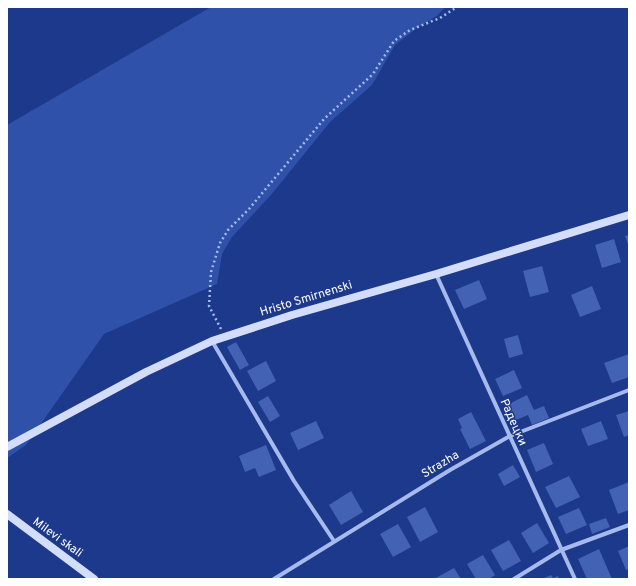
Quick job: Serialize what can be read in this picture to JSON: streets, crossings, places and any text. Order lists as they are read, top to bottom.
{
  "streets": {
    "street": [
      "Hristo Smirnenski",
      "Радецки",
      "Strazha",
      "Milevi skali"
    ]
  },
  "crossings": [
    ["Hristo Smirnenski", "Радецки"],
    ["Радецки", "Strazha"]
  ]
}
